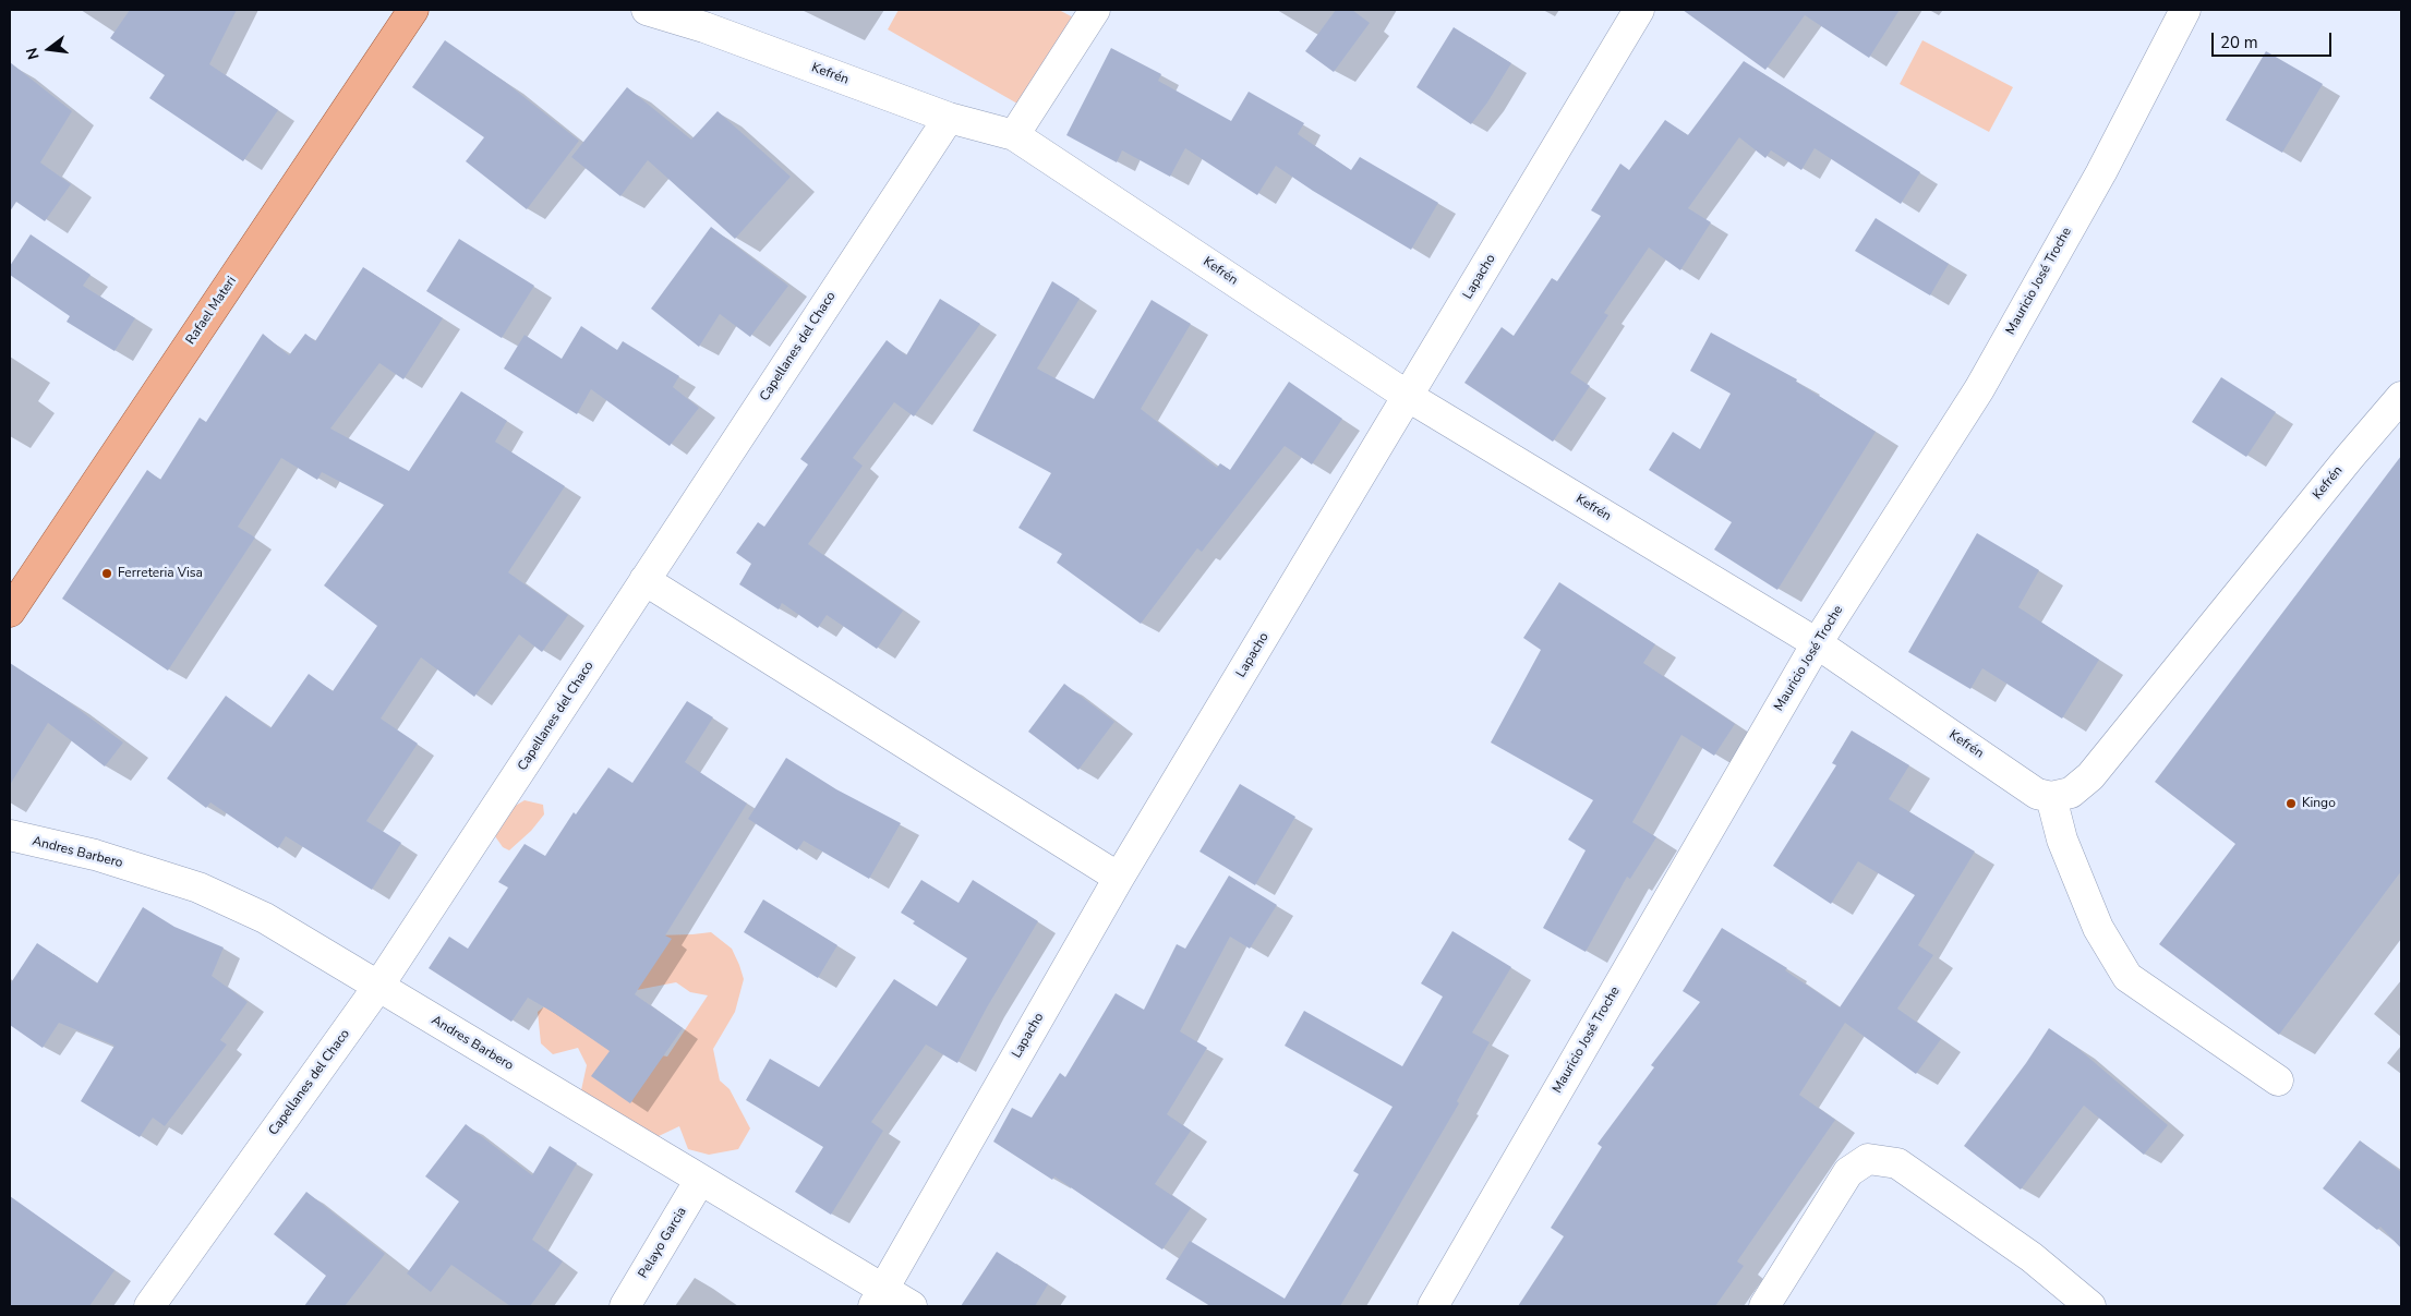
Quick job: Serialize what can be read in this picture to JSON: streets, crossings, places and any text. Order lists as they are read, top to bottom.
{
  "streets": {
    "main road": ["Rafael Materi"],
    "street": [
      "Kefrén",
      "Lapacho",
      "Mauricio José Troche",
      "Capellanes del Chaco",
      "Andres Barbero",
      "Pelayo Garcia"
    ]
  },
  "crossings": [
    ["Kefrén", "Lapacho"],
    ["Kefrén", "Mauricio José Troche"],
    ["Kefrén", "Capellanes del Chaco"],
    ["Lapacho", "Andres Barbero"],
    ["Capellanes del Chaco", "Andres Barbero"],
    ["Andres Barbero", "Pelayo Garcia"]
  ],
  "places": ["Ferreteria Visa", "Kingo"],
  "scale_bar": "20 m",
  "north": "left"
}
